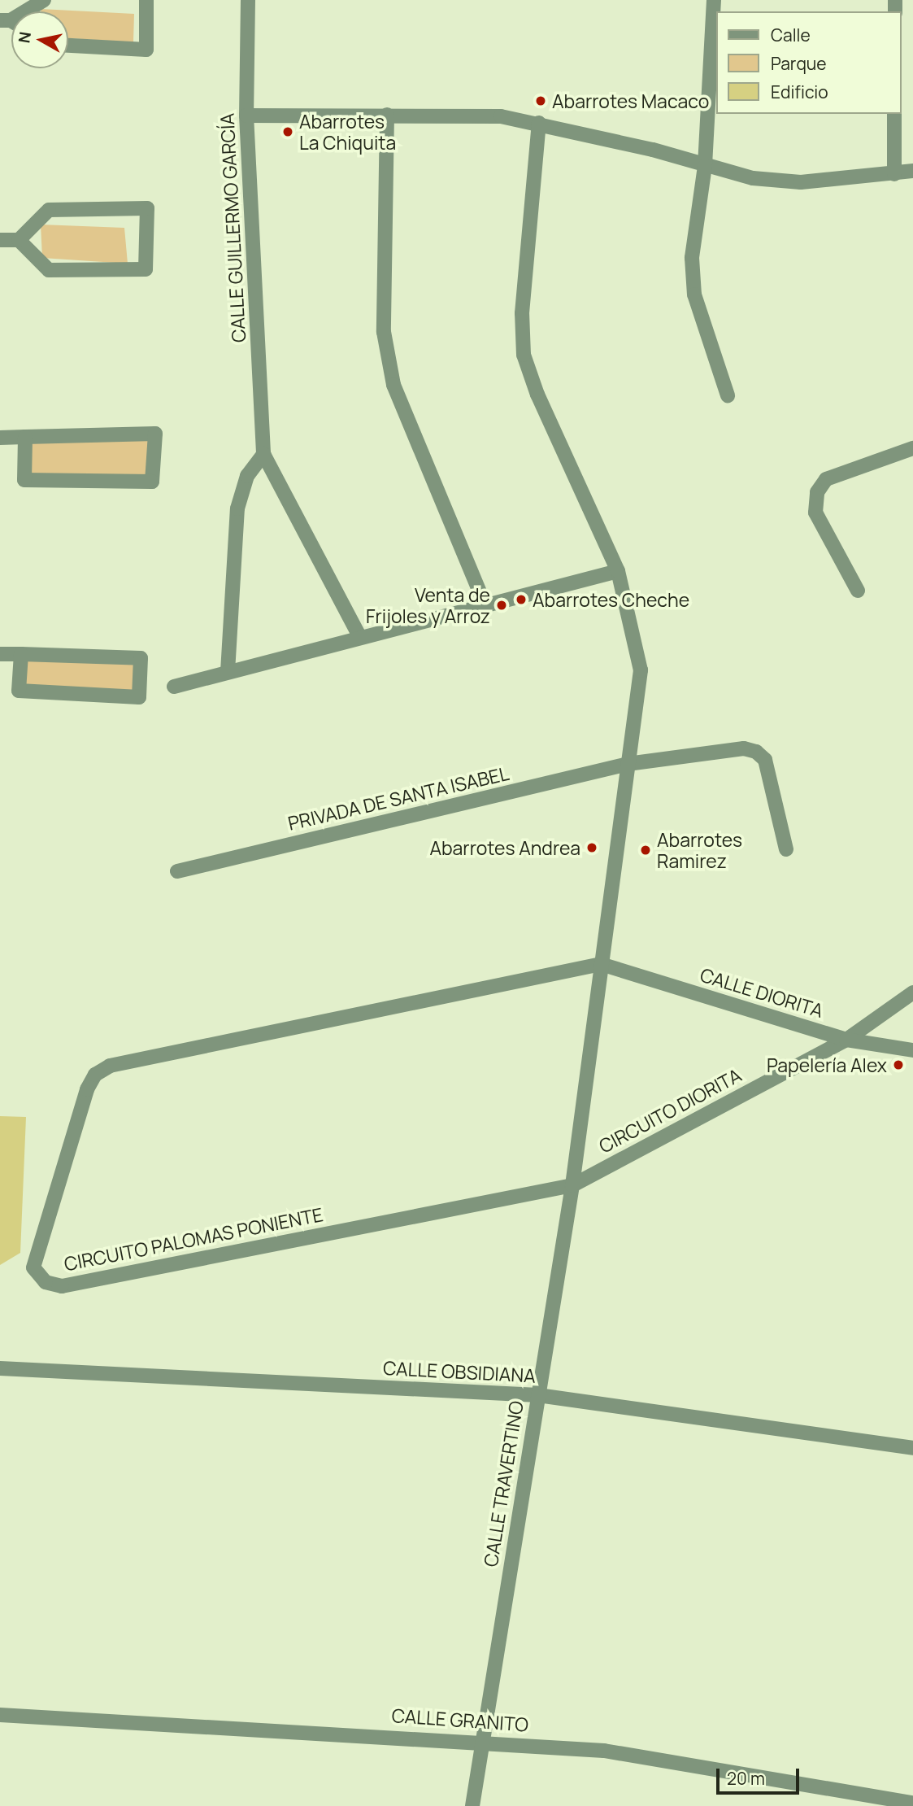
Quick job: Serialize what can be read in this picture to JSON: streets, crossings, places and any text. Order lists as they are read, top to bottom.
{
  "streets": {
    "street": [
      "CALLE GUILLERMO GARCÍA",
      "PRIVADA DE SANTA ISABEL",
      "CALLE DIORITA",
      "CIRCUITO DIORITA",
      "CIRCUITO PALOMAS PONIENTE",
      "CALLE OBSIDIANA",
      "CALLE TRAVERTINO",
      "CALLE GRANITO"
    ]
  },
  "crossings": [
    ["PRIVADA DE SANTA ISABEL", "CALLE TRAVERTINO"],
    ["CALLE DIORITA", "CIRCUITO DIORITA"],
    ["CALLE DIORITA", "CIRCUITO PALOMAS PONIENTE"],
    ["CALLE DIORITA", "CALLE TRAVERTINO"],
    ["CIRCUITO DIORITA", "CIRCUITO PALOMAS PONIENTE"],
    ["CIRCUITO DIORITA", "CALLE TRAVERTINO"],
    ["CIRCUITO PALOMAS PONIENTE", "CALLE TRAVERTINO"],
    ["CALLE OBSIDIANA", "CALLE TRAVERTINO"],
    ["CALLE TRAVERTINO", "CALLE GRANITO"]
  ],
  "places": [
    "Abarrotes Macaco",
    "Abarrotes La Chiquita",
    "Abarrotes Cheche",
    "Venta de Frijoles y Arroz",
    "Abarrotes Andrea",
    "Abarrotes Ramirez",
    "Papelería Alex"
  ],
  "legend": ["Calle", "Parque", "Edificio"],
  "scale_bar": "20 m",
  "north": "left"
}
